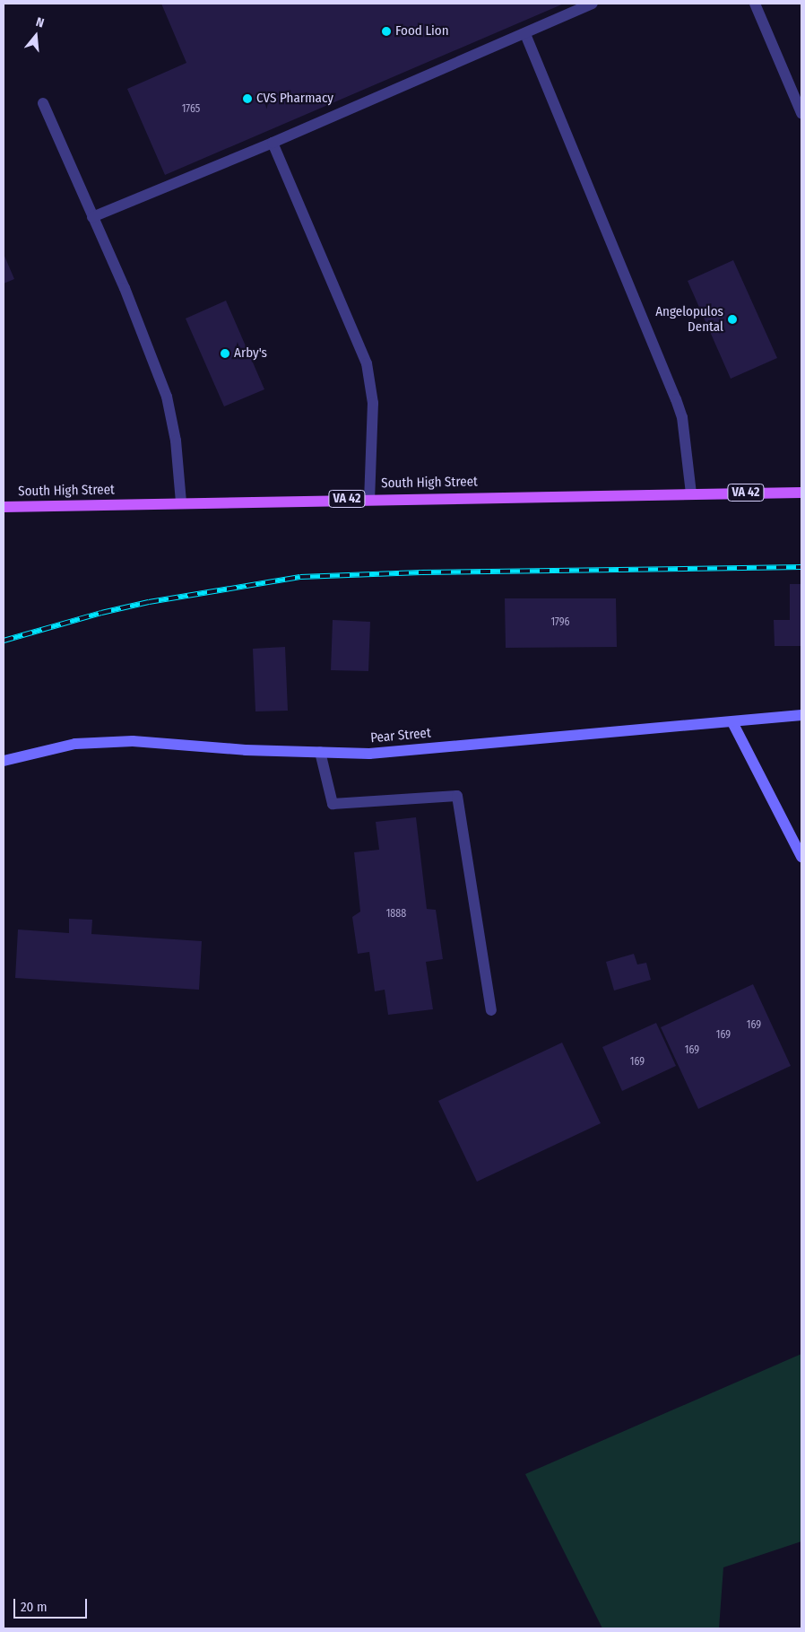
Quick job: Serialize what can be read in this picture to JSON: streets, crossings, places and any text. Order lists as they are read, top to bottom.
{
  "streets": {
    "main road": ["South High Street", "VA 42"],
    "street": ["Pear Street"]
  },
  "places": [
    "Food Lion",
    "CVS Pharmacy",
    "Angelopulos Dental",
    "Arby's"
  ],
  "house_numbers": [
    "1765",
    "1796",
    "1888",
    "169",
    "169",
    "169",
    "169"
  ],
  "scale_bar": "20 m",
  "north": "top"
}
